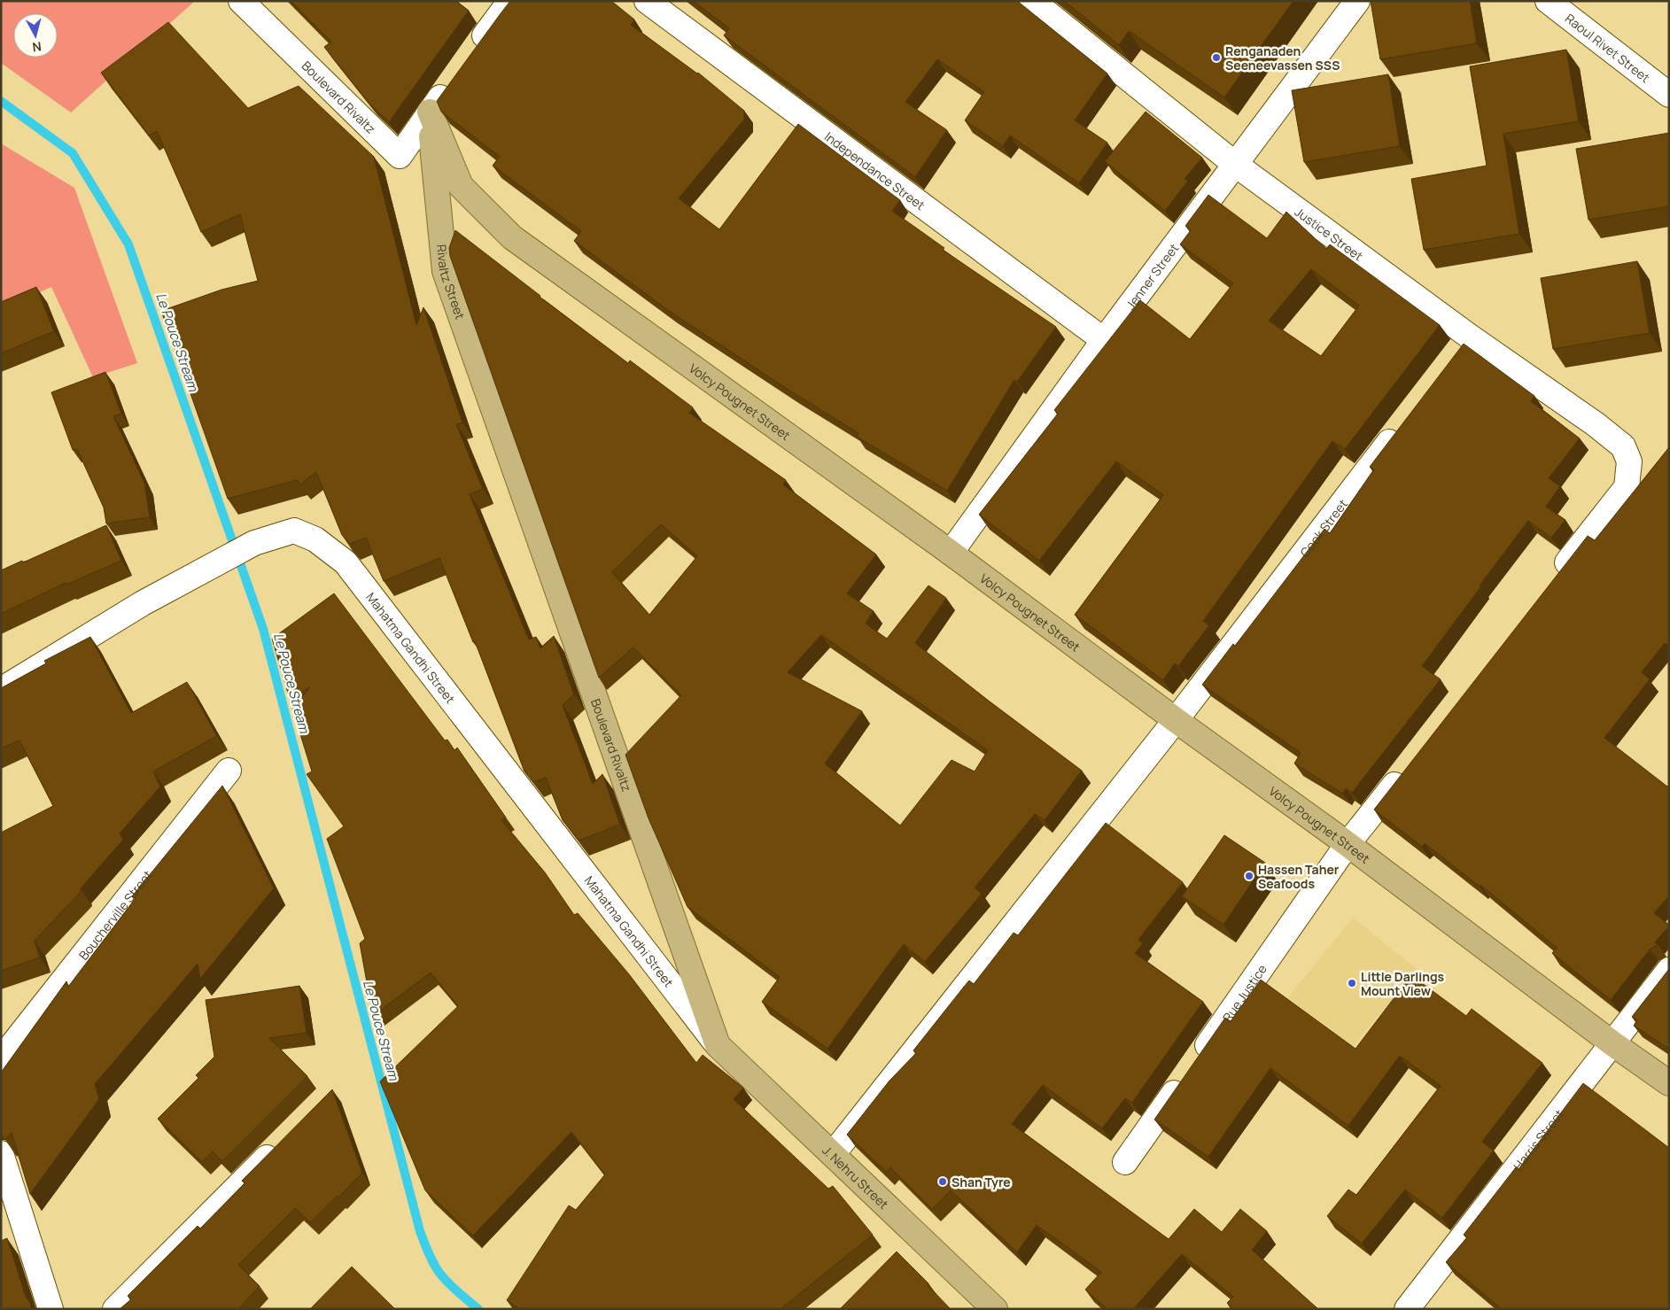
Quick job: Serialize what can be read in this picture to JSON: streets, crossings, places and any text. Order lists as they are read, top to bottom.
{
  "streets": {
    "main road": [
      "Boulevard Rivaltz",
      "Rivaltz Street",
      "Volcy Pougnet Street",
      "J. Nehru Street"
    ],
    "street": [
      "Raoul Rivet Street",
      "Independance Street",
      "Justice Street",
      "Jenner Street",
      "Cook Street",
      "Mahatma Gandhi Street",
      "Boucherville Street",
      "Rue Justice",
      "Harris Street"
    ]
  },
  "crossings": [
    ["Boulevard Rivaltz", "Rivaltz Street"],
    ["Boulevard Rivaltz", "Volcy Pougnet Street"],
    ["Boulevard Rivaltz", "Mahatma Gandhi Street"],
    ["Boulevard Rivaltz", "J. Nehru Street"],
    ["Independance Street", "Jenner Street"],
    ["Justice Street", "Jenner Street"],
    ["Jenner Street", "Volcy Pougnet Street"],
    ["Rivaltz Street", "Volcy Pougnet Street"],
    ["Volcy Pougnet Street", "Cook Street"],
    ["Volcy Pougnet Street", "Rue Justice"],
    ["Volcy Pougnet Street", "Harris Street"],
    ["Cook Street", "J. Nehru Street"],
    ["Mahatma Gandhi Street", "J. Nehru Street"]
  ],
  "water": ["Le Pouce Stream"],
  "places": [
    "Renganaden Seeneevassen SSS",
    "Hassen Taher Seafoods",
    "Little Darlings Mount View",
    "Shan Tyre"
  ],
  "north": "bottom"
}
